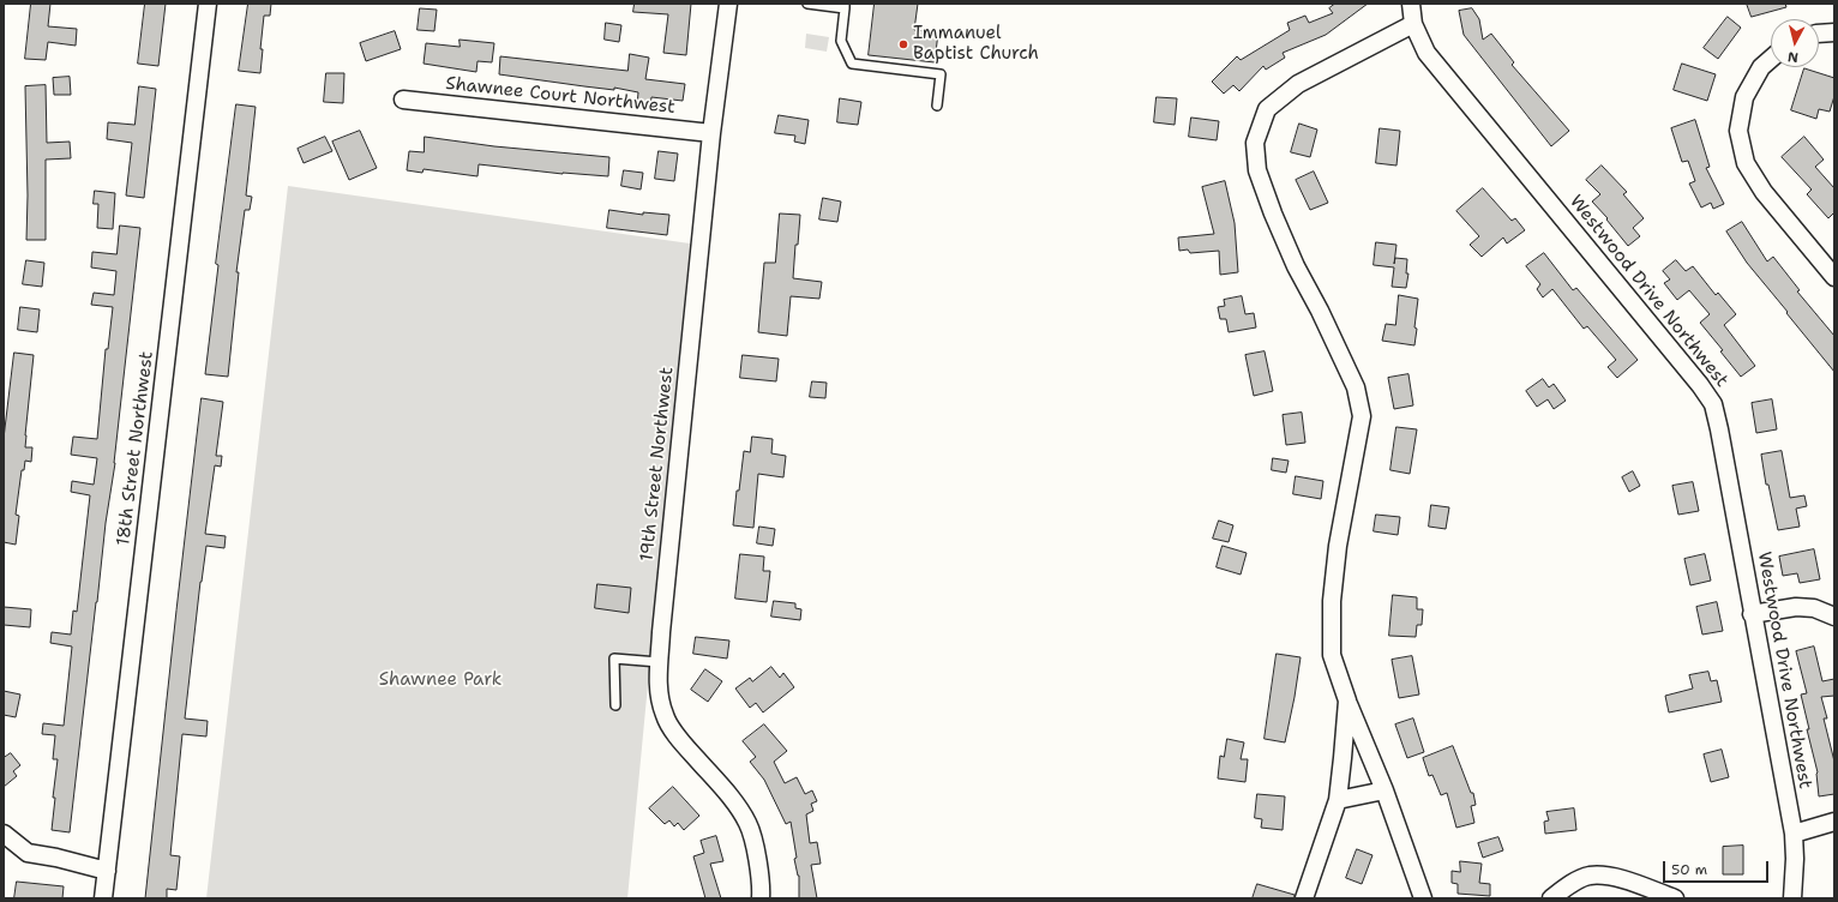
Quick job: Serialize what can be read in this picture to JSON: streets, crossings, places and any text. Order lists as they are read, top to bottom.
{
  "streets": {
    "street": [
      "Shawnee Court Northwest",
      "Westwood Drive Northwest",
      "18th Street Northwest",
      "19th Street Northwest"
    ]
  },
  "crossings": [
    ["Shawnee Court Northwest", "19th Street Northwest"]
  ],
  "parks": ["Shawnee Park"],
  "places": ["Immanuel Baptist Church"],
  "scale_bar": "50 m",
  "north": "bottom"
}
